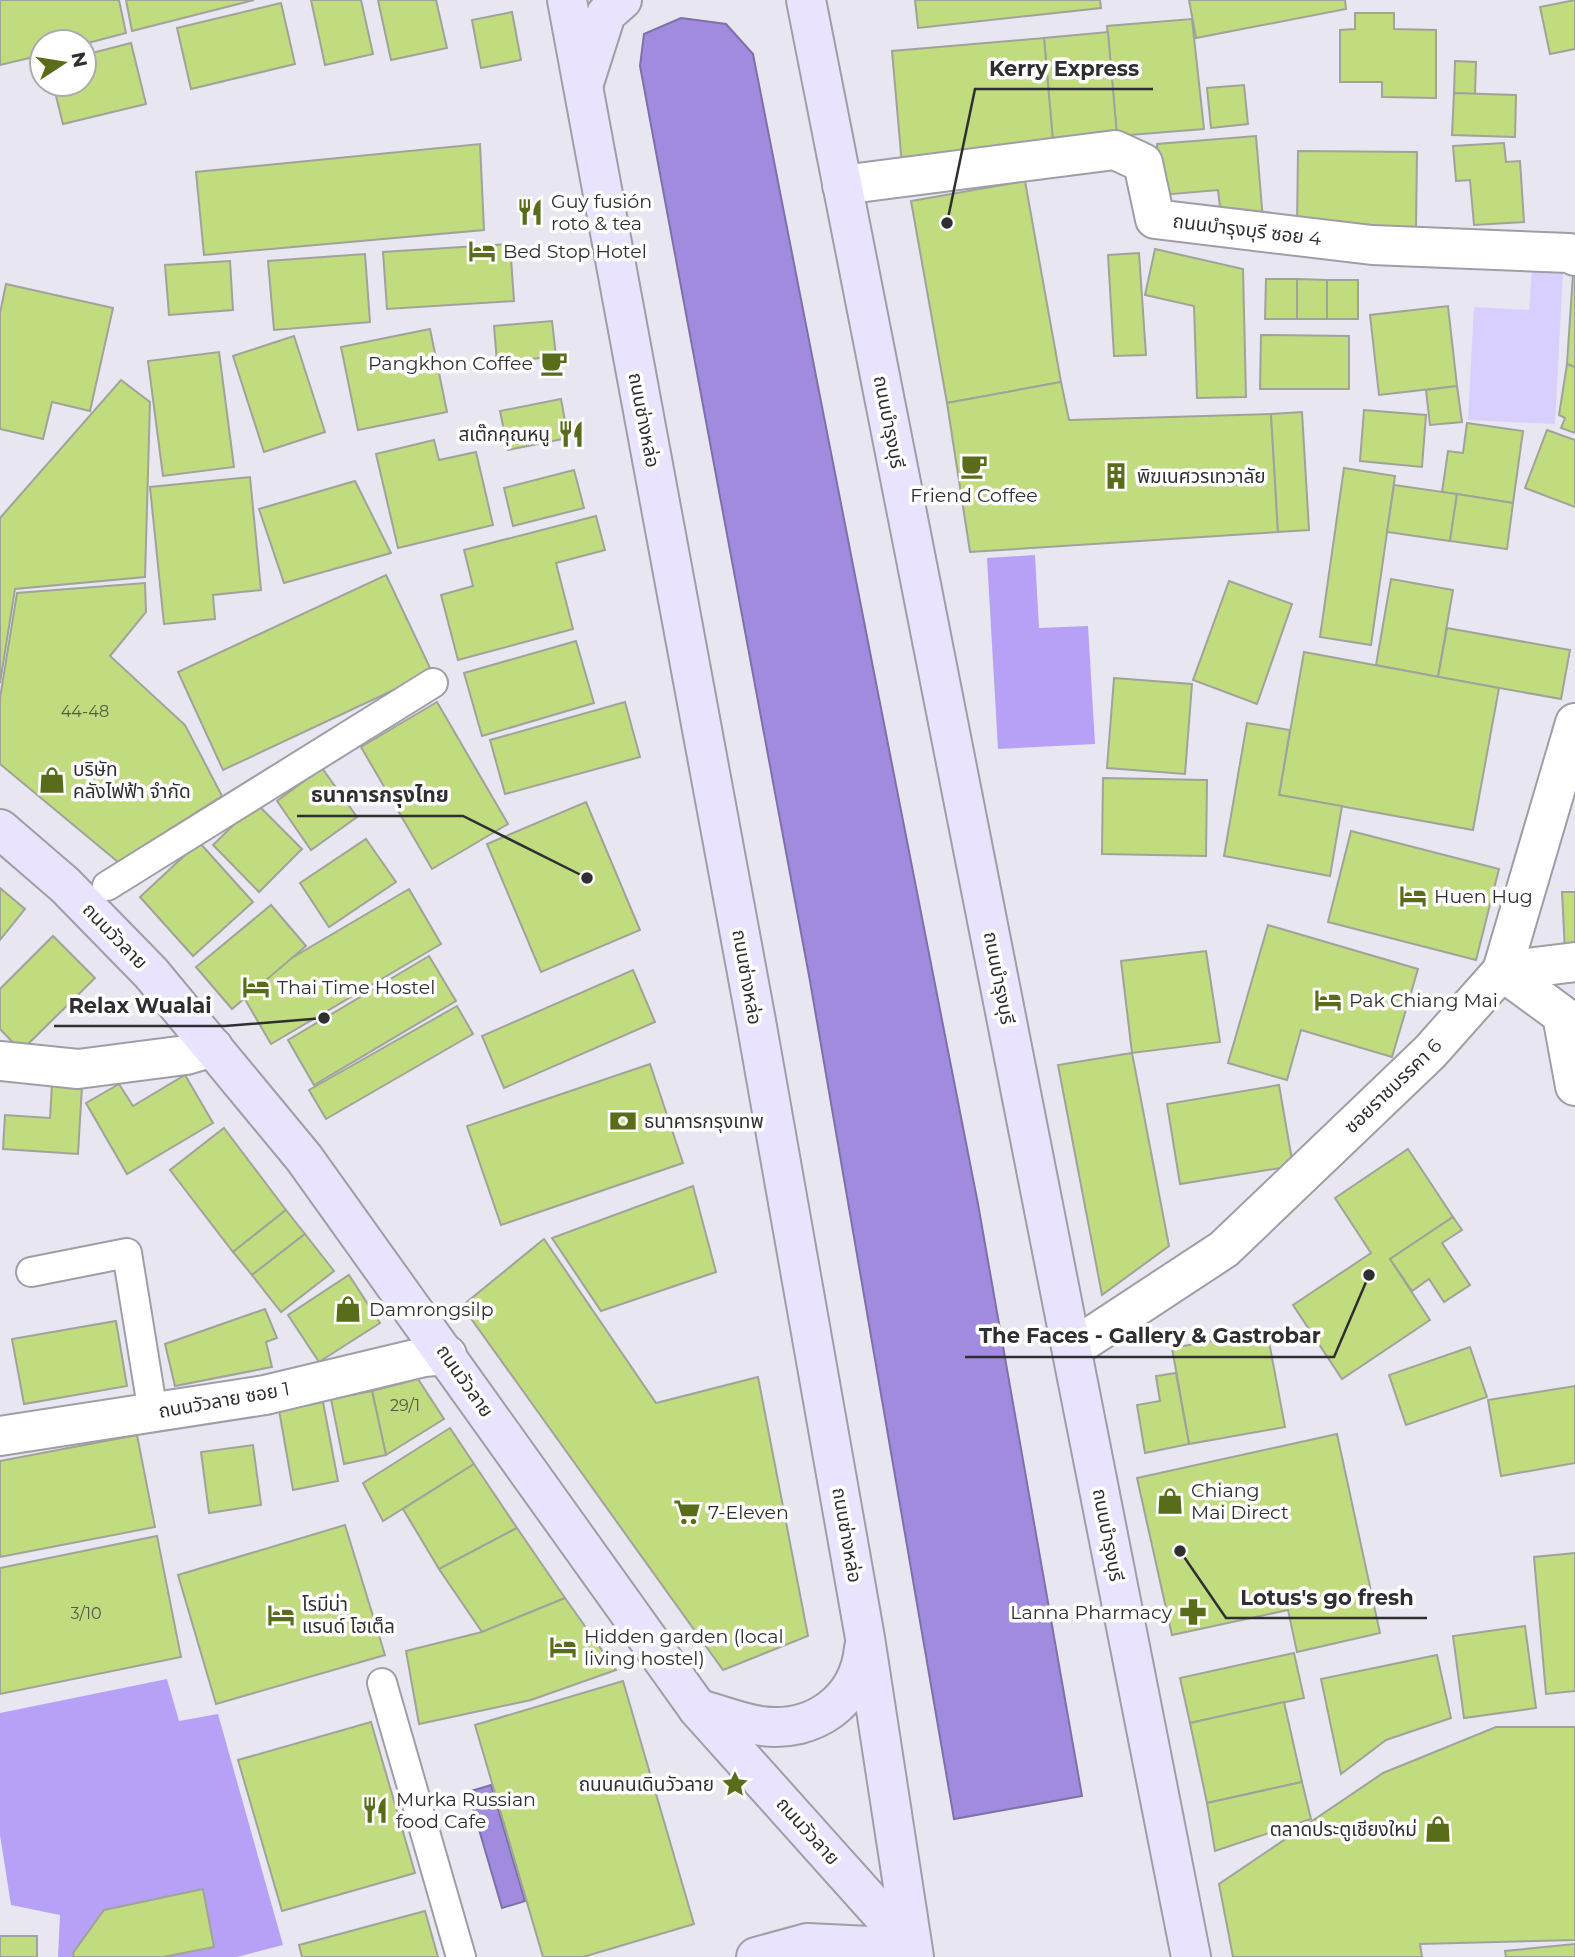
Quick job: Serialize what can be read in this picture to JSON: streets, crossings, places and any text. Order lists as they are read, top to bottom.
{
  "streets": {
    "main road": ["ถนนช่างหล่อ", "ถนนบำรุงบุรี", "ถนนวัวลาย"],
    "street": ["ถนนบำรุงบุรี ซอย 4", "ซอยราชมรรคา 6", "ถนนวัวลาย ซอย 1"]
  },
  "crossings": [
    ["ถนนบำรุงบุรี ซอย 4", "ถนนบำรุงบุรี"],
    ["ถนนช่างหล่อ", "ถนนวัวลาย"],
    ["ถนนบำรุงบุรี", "ซอยราชมรรคา 6"],
    ["ถนนวัวลาย", "ถนนวัวลาย ซอย 1"]
  ],
  "places": {
    "restaurant": ["Guy fusión roto & tea", "สเต๊กคุณหนู", "Murka Russian food Cafe"],
    "other": [
      "Kerry Express",
      "ธนาคารกรุงไทย",
      "Relax Wualai",
      "The Faces - Gallery & Gastrobar",
      "Lotus's go fresh"
    ],
    "hotel": [
      "Bed Stop Hotel",
      "Huen Hug",
      "Thai Time Hostel",
      "Pak Chiang Mai",
      "โรมีน่า แรนด์ โฮเต็ล",
      "Hidden garden (local living hostel)"
    ],
    "cafe": ["Pangkhon Coffee", "Friend Coffee"],
    "building": ["พิฆเนศวรเทวาลัย"],
    "shop": [
      "บริษัท คลังไฟฟ้า จำกัด",
      "Damrongsilp",
      "Chiang Mai Direct",
      "ตลาดประตูเชียงใหม่"
    ],
    "bank": ["ธนาคารกรุงเทพ"],
    "supermarket": ["7-Eleven"],
    "pharmacy": ["Lanna Pharmacy"],
    "place": ["ถนนคนเดินวัวลาย"]
  },
  "house_numbers": ["44-48", "29/1", "3/10"],
  "north": "right"
}
